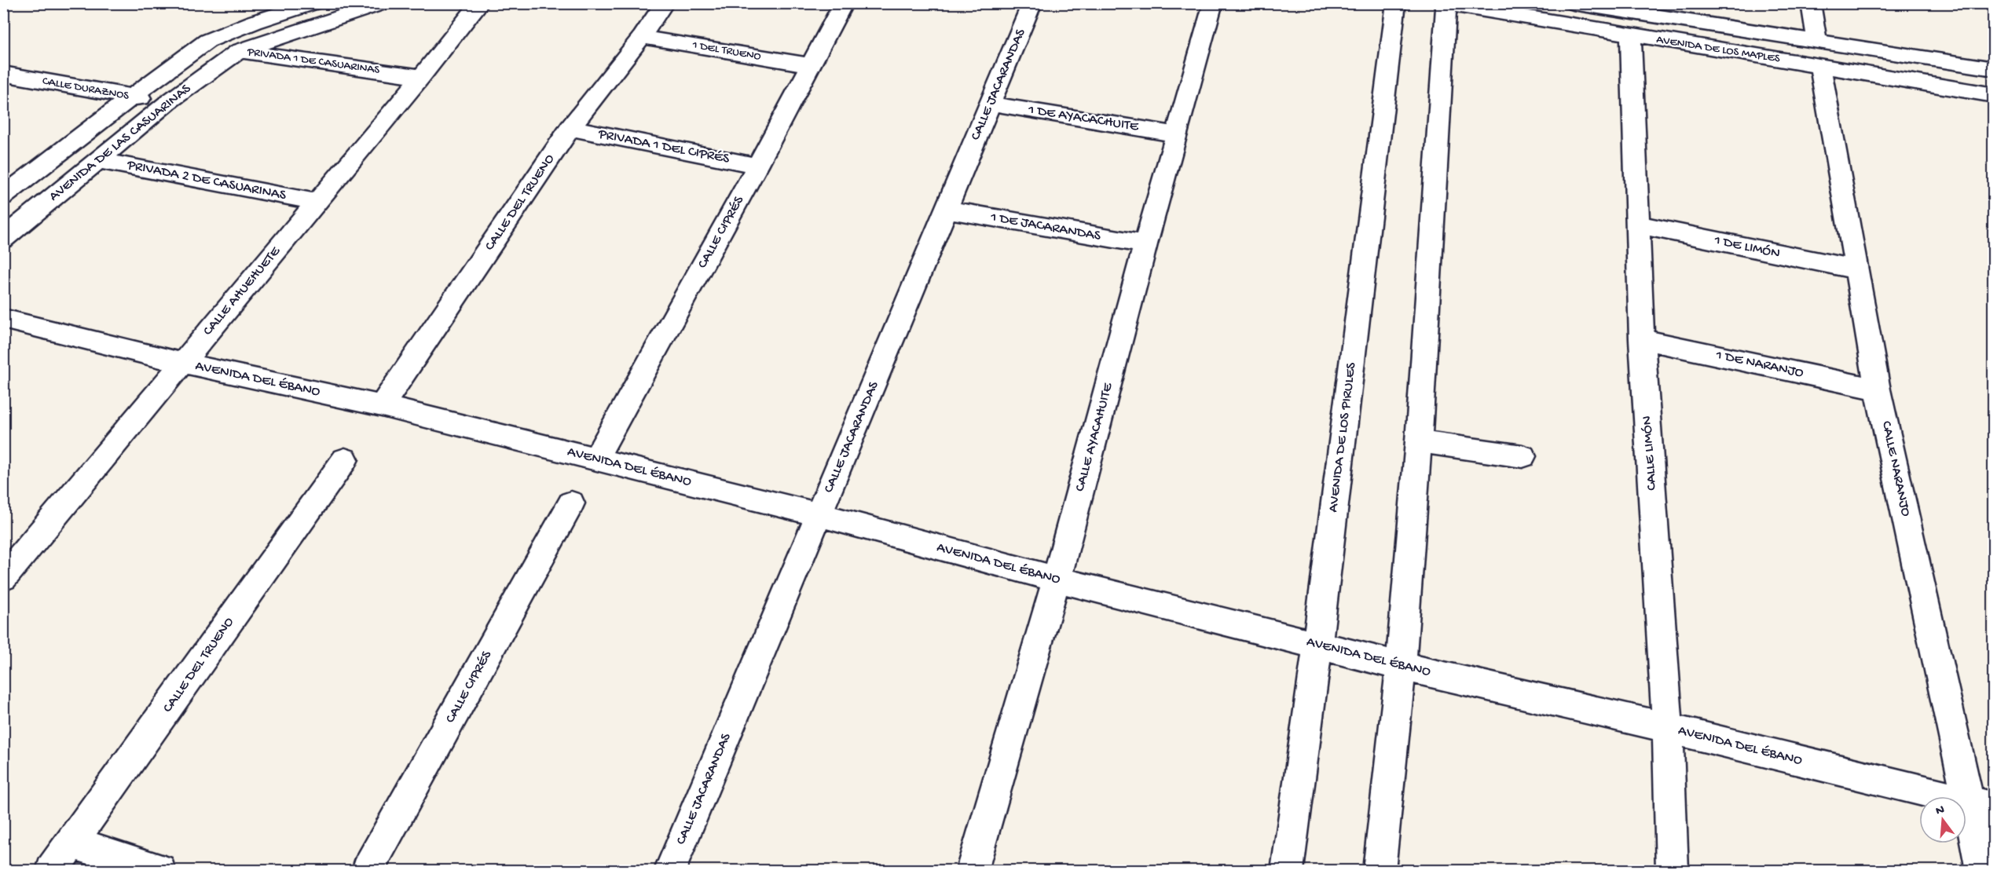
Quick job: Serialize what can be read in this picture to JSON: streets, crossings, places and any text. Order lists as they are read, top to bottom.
{
  "streets": {
    "street": [
      "AVENIDA DE LOS MAPLES",
      "1 DEL TRUENO",
      "PRIVADA 1 DE CASUARINAS",
      "CALLE JACARANDAS",
      "CALLE DURAZNOS",
      "1 DE AYACACHUITE",
      "AVENIDA DE LAS CASUARINAS",
      "PRIVADA 1 DEL CIPRÉS",
      "PRIVADA 2 DE CASUARINAS",
      "CALLE DEL TRUENO",
      "1 DE JACARANDAS",
      "CALLE CIPRÉS",
      "1 DE LIMÓN",
      "CALLE AHUEHUETE",
      "1 DE NARANJO",
      "AVENIDA DEL ÉBANO",
      "CALLE AYACAHUITE",
      "AVENIDA DE LOS PIRULES",
      "CALLE LIMÓN",
      "CALLE NARANJO"
    ]
  },
  "crossings": [
    ["AVENIDA DE LOS MAPLES", "CALLE LIMÓN"],
    ["AVENIDA DE LOS MAPLES", "CALLE NARANJO"],
    ["1 DEL TRUENO", "CALLE DEL TRUENO"],
    ["1 DEL TRUENO", "CALLE CIPRÉS"],
    ["PRIVADA 1 DE CASUARINAS", "AVENIDA DE LAS CASUARINAS"],
    ["PRIVADA 1 DE CASUARINAS", "CALLE AHUEHUETE"],
    ["CALLE JACARANDAS", "1 DE AYACACHUITE"],
    ["CALLE JACARANDAS", "1 DE JACARANDAS"],
    ["CALLE JACARANDAS", "AVENIDA DEL ÉBANO"],
    ["CALLE DURAZNOS", "AVENIDA DE LAS CASUARINAS"],
    ["1 DE AYACACHUITE", "CALLE AYACAHUITE"],
    ["AVENIDA DE LAS CASUARINAS", "PRIVADA 2 DE CASUARINAS"],
    ["PRIVADA 1 DEL CIPRÉS", "CALLE DEL TRUENO"],
    ["PRIVADA 1 DEL CIPRÉS", "CALLE CIPRÉS"],
    ["PRIVADA 2 DE CASUARINAS", "CALLE AHUEHUETE"],
    ["CALLE DEL TRUENO", "AVENIDA DEL ÉBANO"],
    ["1 DE JACARANDAS", "CALLE AYACAHUITE"],
    ["CALLE CIPRÉS", "AVENIDA DEL ÉBANO"],
    ["1 DE LIMÓN", "CALLE LIMÓN"],
    ["1 DE LIMÓN", "CALLE NARANJO"],
    ["CALLE AHUEHUETE", "AVENIDA DEL ÉBANO"],
    ["1 DE NARANJO", "CALLE LIMÓN"],
    ["1 DE NARANJO", "CALLE NARANJO"],
    ["AVENIDA DEL ÉBANO", "CALLE AYACAHUITE"],
    ["AVENIDA DEL ÉBANO", "AVENIDA DE LOS PIRULES"],
    ["AVENIDA DEL ÉBANO", "CALLE LIMÓN"],
    ["AVENIDA DEL ÉBANO", "CALLE NARANJO"]
  ],
  "north": "top"
}
